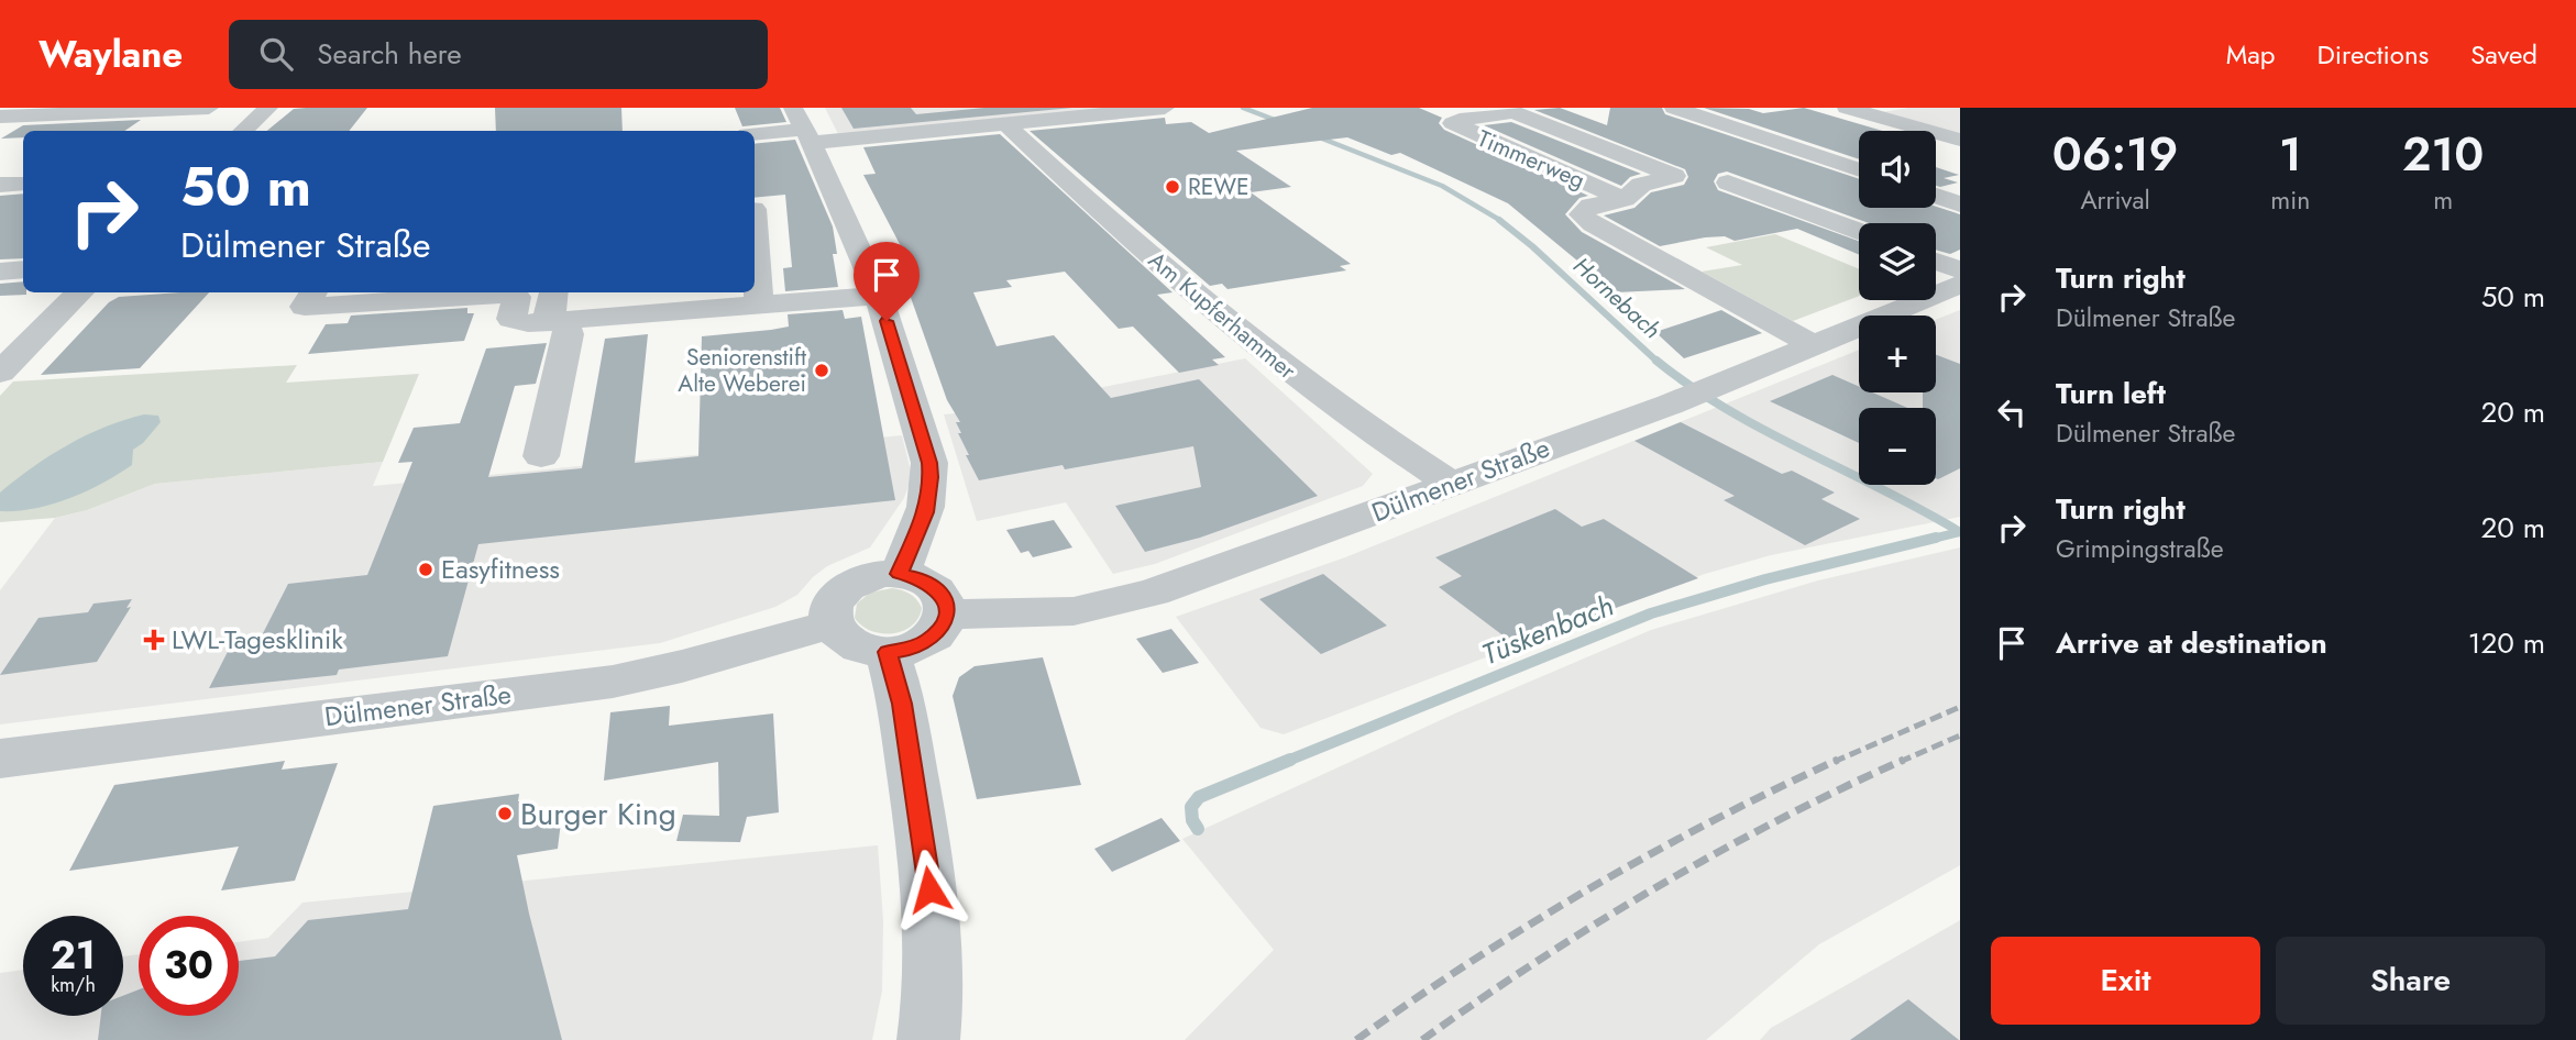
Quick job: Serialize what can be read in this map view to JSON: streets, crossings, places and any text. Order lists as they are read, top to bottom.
{
  "streets": {
    "street": ["Timmerweg", "Am Kupferhammer", "Dülmener Straße"]
  },
  "crossings": [
    ["Timmerweg", "Dülmener Straße"],
    ["Am Kupferhammer", "Dülmener Straße"]
  ],
  "water": ["Hornebach", "Tüskenbach"],
  "places": {
    "other": [
      "REWE",
      "Seniorenstift Alte Weberei",
      "Easyfitness",
      "Burger King"
    ],
    "health": ["LWL-Tagesklinik"]
  },
  "page": {
    "header": "Waylane",
    "search": "Search here",
    "nav": ["Map", "Directions", "Saved"],
    "eta": [
      "06:19",
      "Arrival",
      "1",
      "min",
      "210",
      "m"
    ],
    "map_buttons": ["+", "−"],
    "turn": ["50 m", "Dülmener Straße"],
    "list": [
      {
        "name": "Turn right",
        "note": "Dülmener Straße",
        "value": "50 m"
      },
      {
        "name": "Turn left",
        "note": "Dülmener Straße",
        "value": "20 m"
      },
      {
        "name": "Turn right",
        "note": "Grimpingstraße",
        "value": "20 m"
      },
      {
        "name": "Arrive at destination",
        "value": "120 m"
      }
    ],
    "speed": "21 km/h",
    "limit": "30",
    "buttons": ["Exit", "Share"]
  }
}
